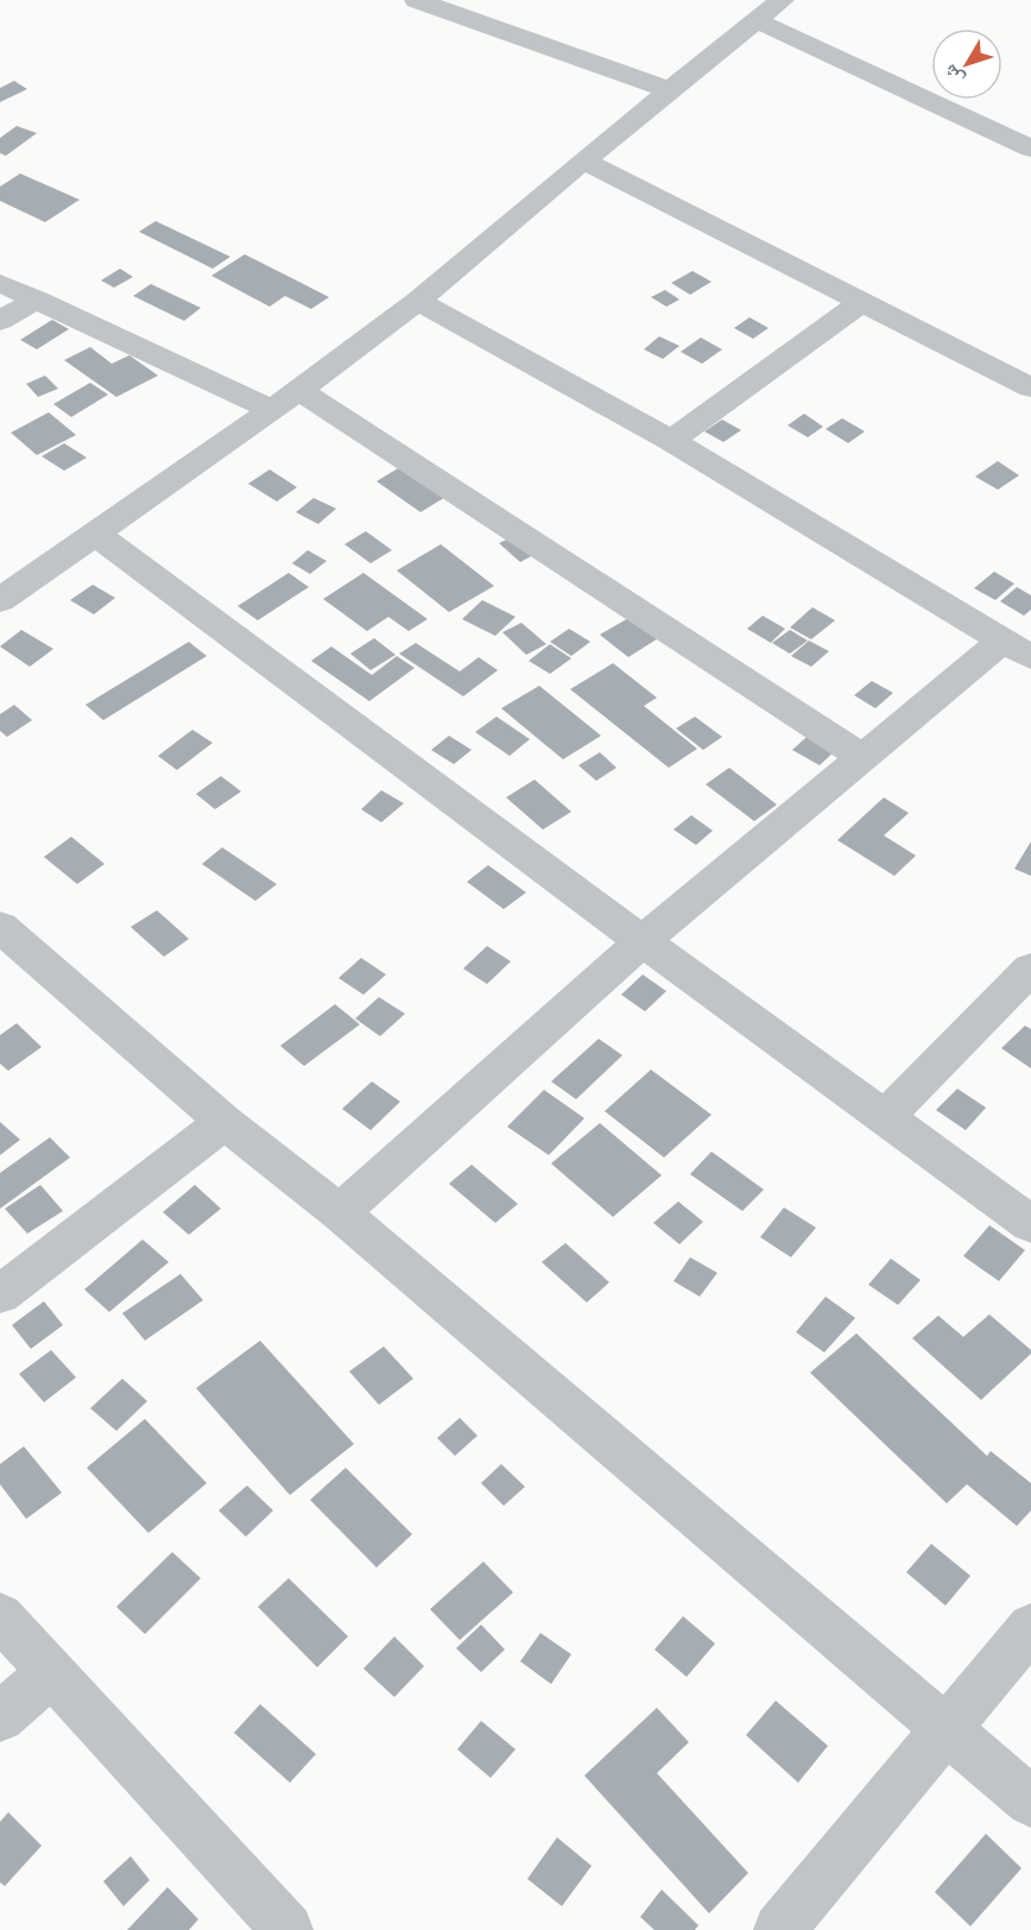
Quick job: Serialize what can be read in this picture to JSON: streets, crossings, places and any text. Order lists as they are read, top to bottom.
{
  "north": "bottom left"
}
